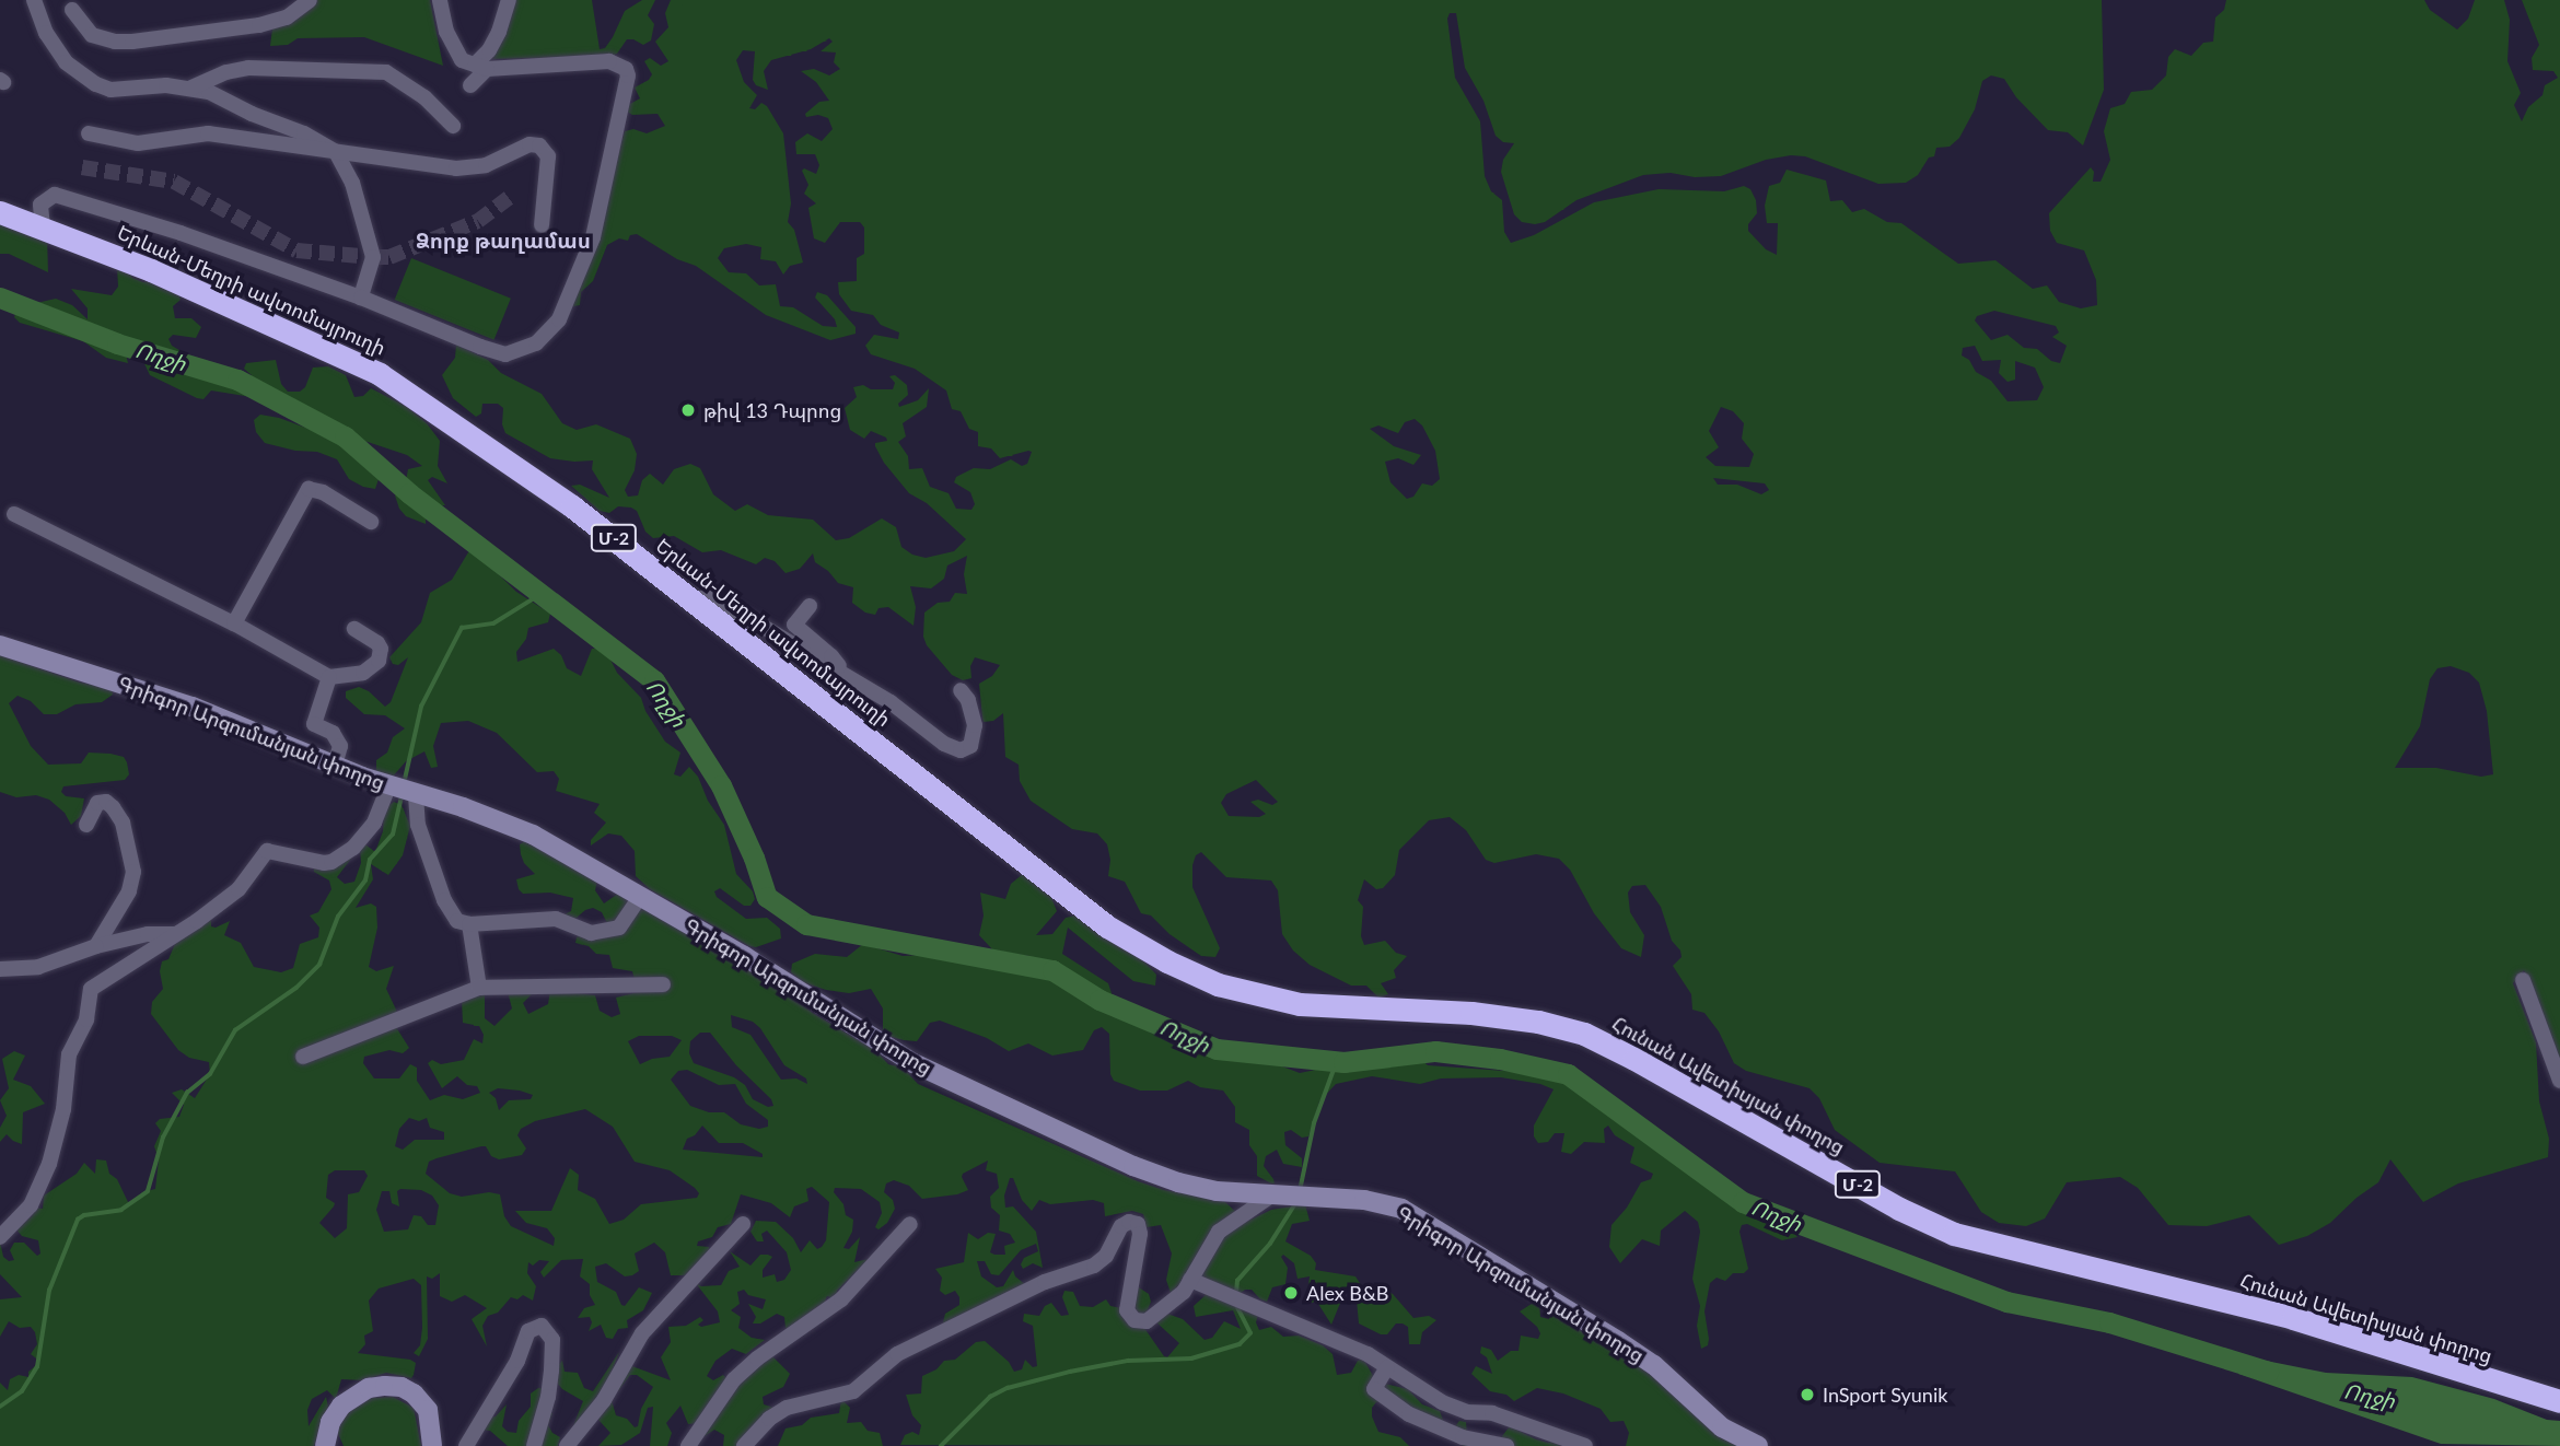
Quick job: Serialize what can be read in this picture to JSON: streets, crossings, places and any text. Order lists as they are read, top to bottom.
{
  "streets": {
    "highway": ["Երևան-Մեղրի ավտոմայրուղի", "Մ-2", "Հունան Ավետիսյան փողոց"],
    "street": ["Գրիգոր Արզումանյան փողոց"]
  },
  "crossings": [
    ["Երևան-Մեղրի ավտոմայրուղի", "Հունան Ավետիսյան փողոց"]
  ],
  "districts": ["Ձորք թաղամաս"],
  "water": ["Ողջի"],
  "places": ["թիվ 13 Դպրոց", "Alex B&B", "InSport Syunik"]
}
